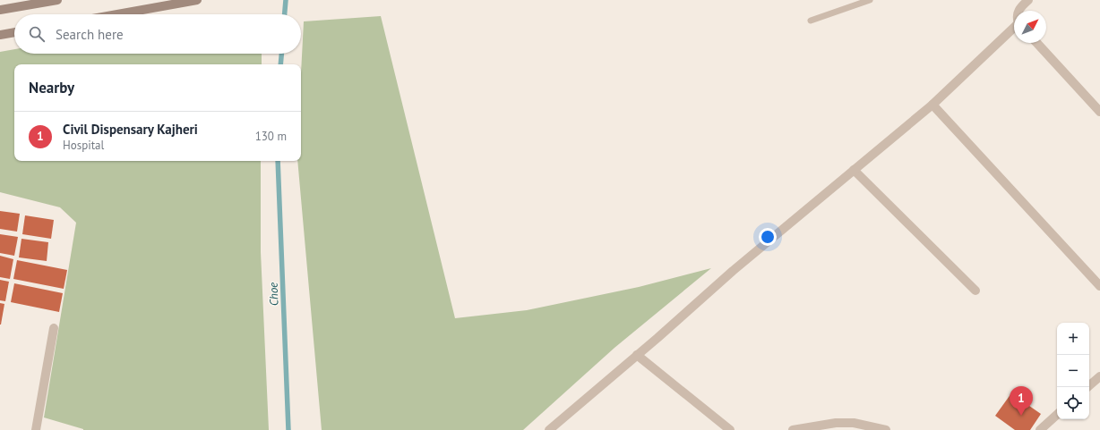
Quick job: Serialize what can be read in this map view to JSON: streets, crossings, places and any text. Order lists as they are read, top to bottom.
{
  "water": ["Choe"],
  "north": "top right",
  "page": {
    "search": "Search here",
    "heading": "Nearby",
    "list": [
      {
        "mark": "1",
        "name": "Civil Dispensary Kajheri",
        "note": "Hospital",
        "value": "130 m"
      }
    ],
    "map_buttons": ["+", "−"],
    "pins": "1"
  }
}
